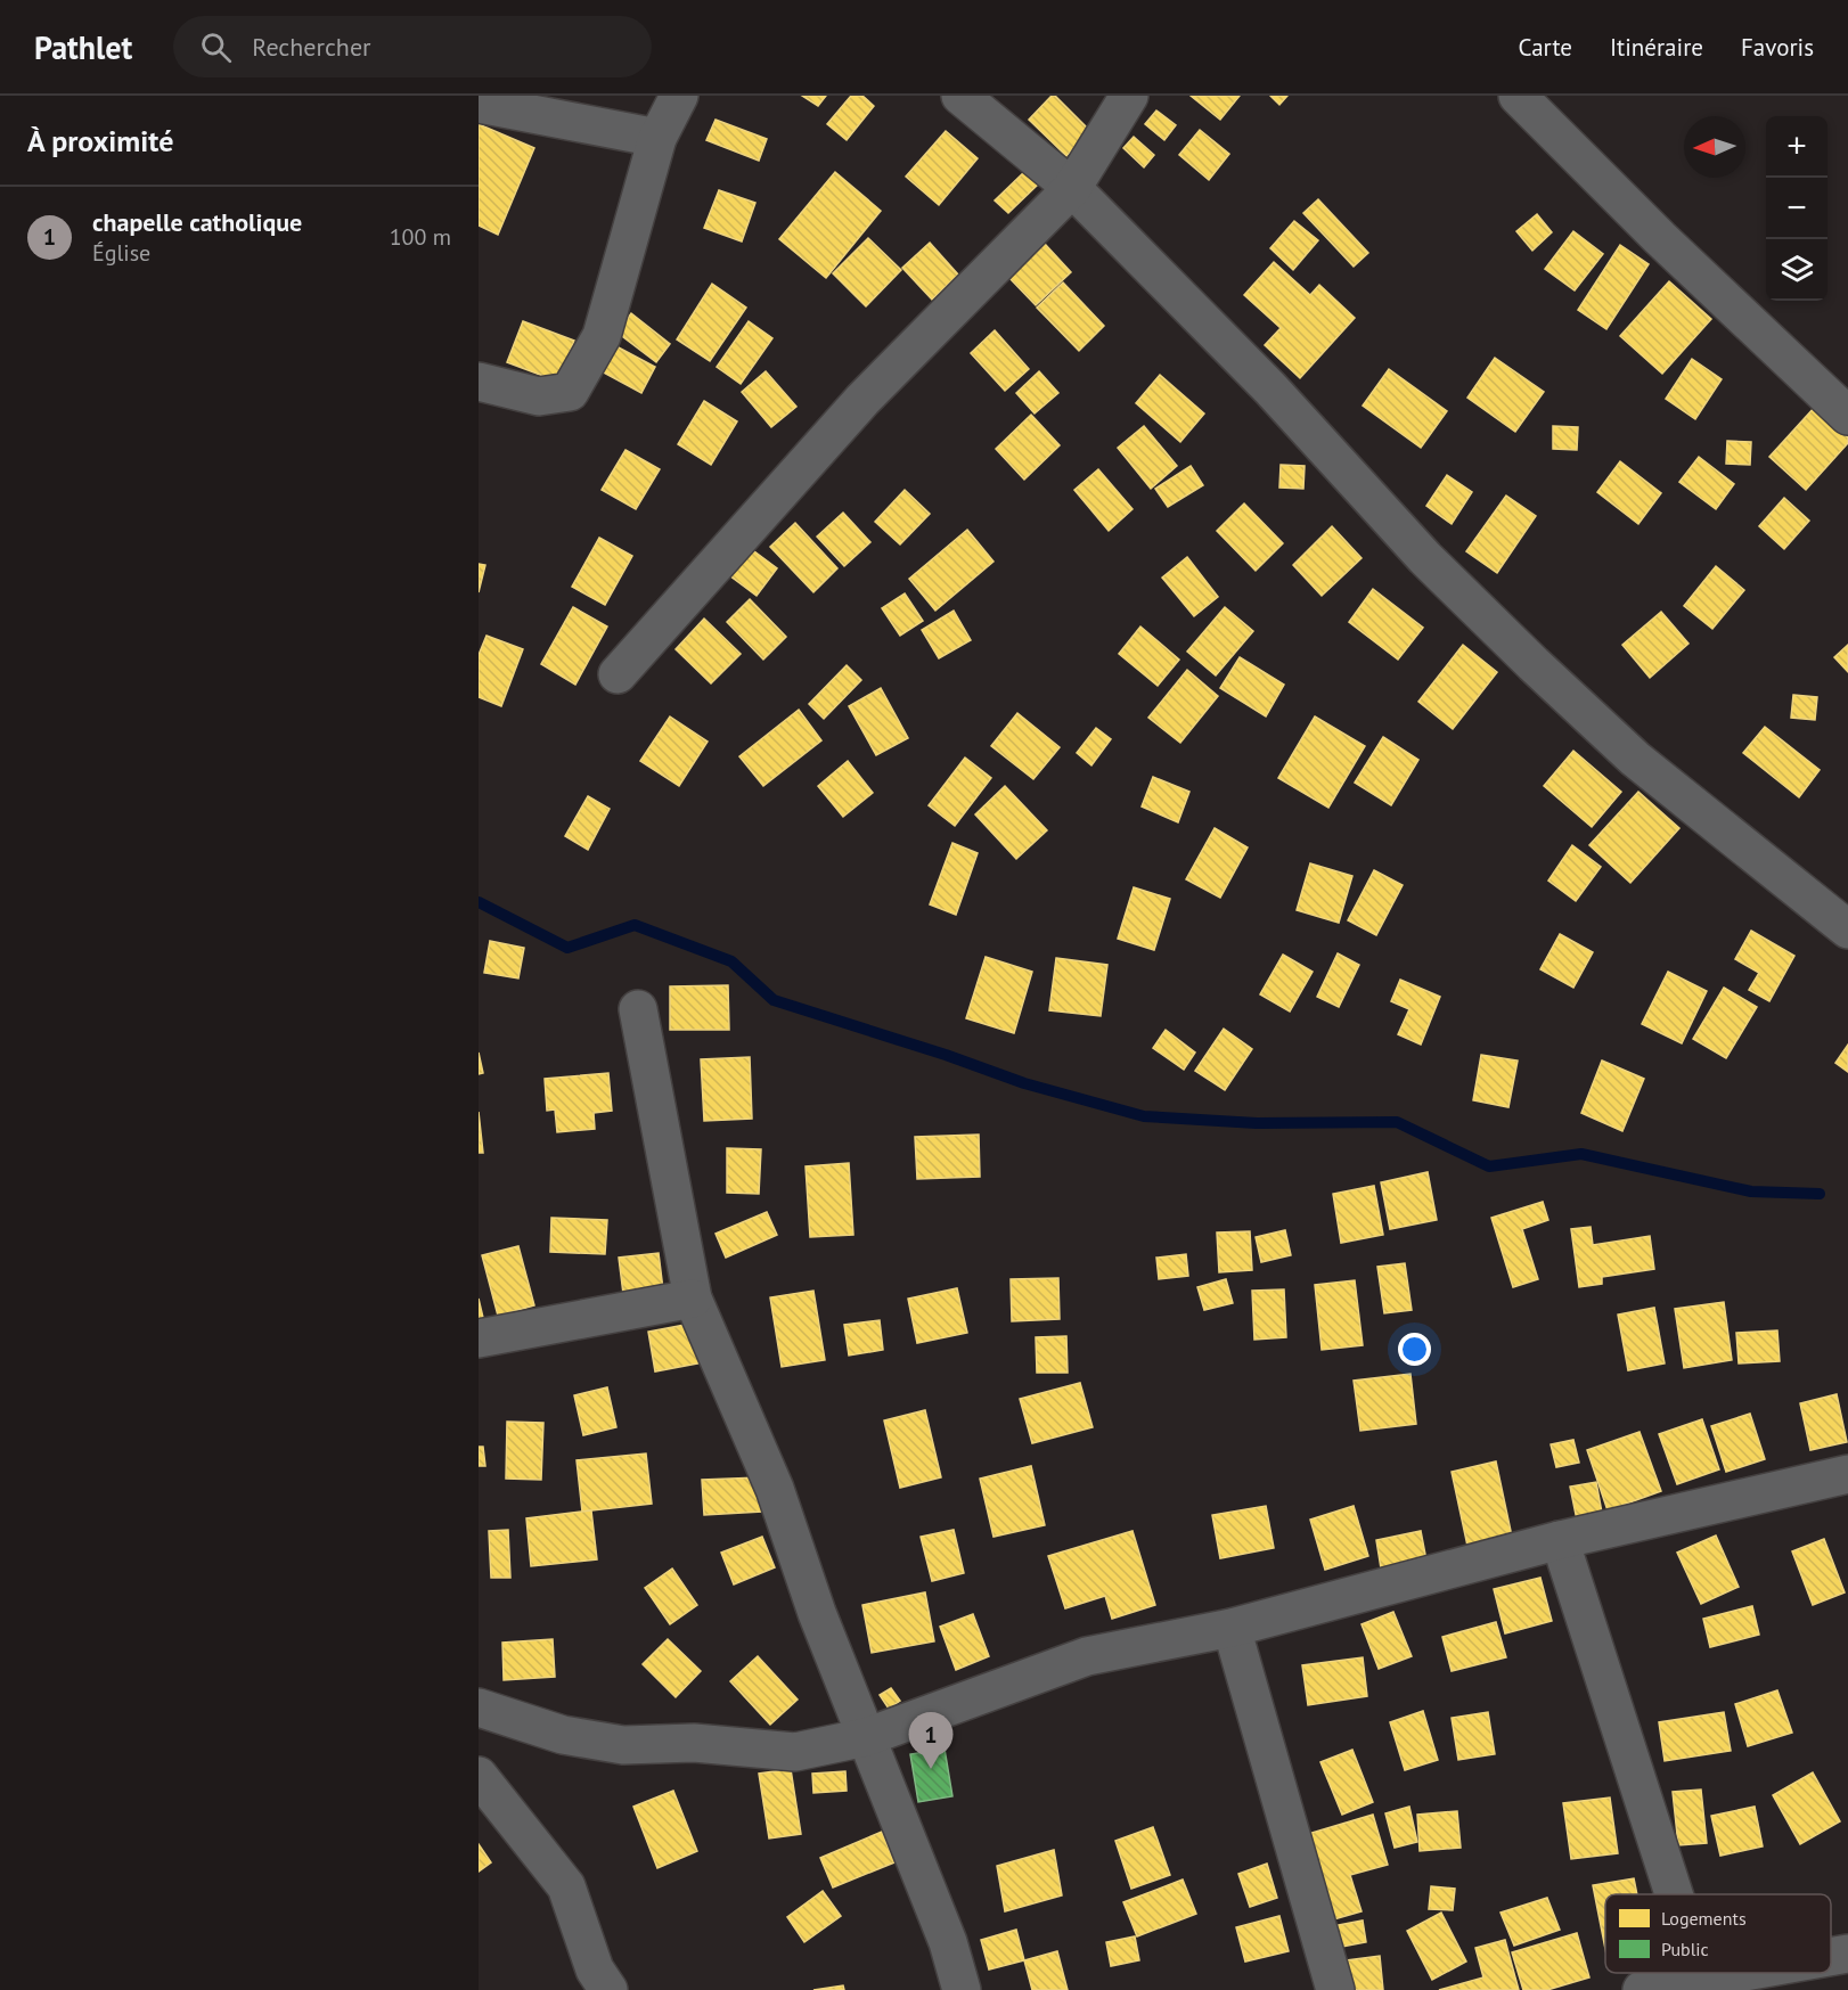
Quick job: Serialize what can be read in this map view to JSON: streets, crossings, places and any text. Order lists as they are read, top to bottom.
{
  "legend": ["Logements", "Public"],
  "north": "left",
  "page": {
    "header": "Pathlet",
    "search": "Rechercher",
    "nav": ["Carte", "Itinéraire", "Favoris"],
    "heading": "À proximité",
    "map_buttons": ["+", "−"],
    "list": [
      {
        "mark": "1",
        "name": "chapelle catholique",
        "note": "Église",
        "value": "100 m"
      }
    ],
    "pins": "1"
  }
}
